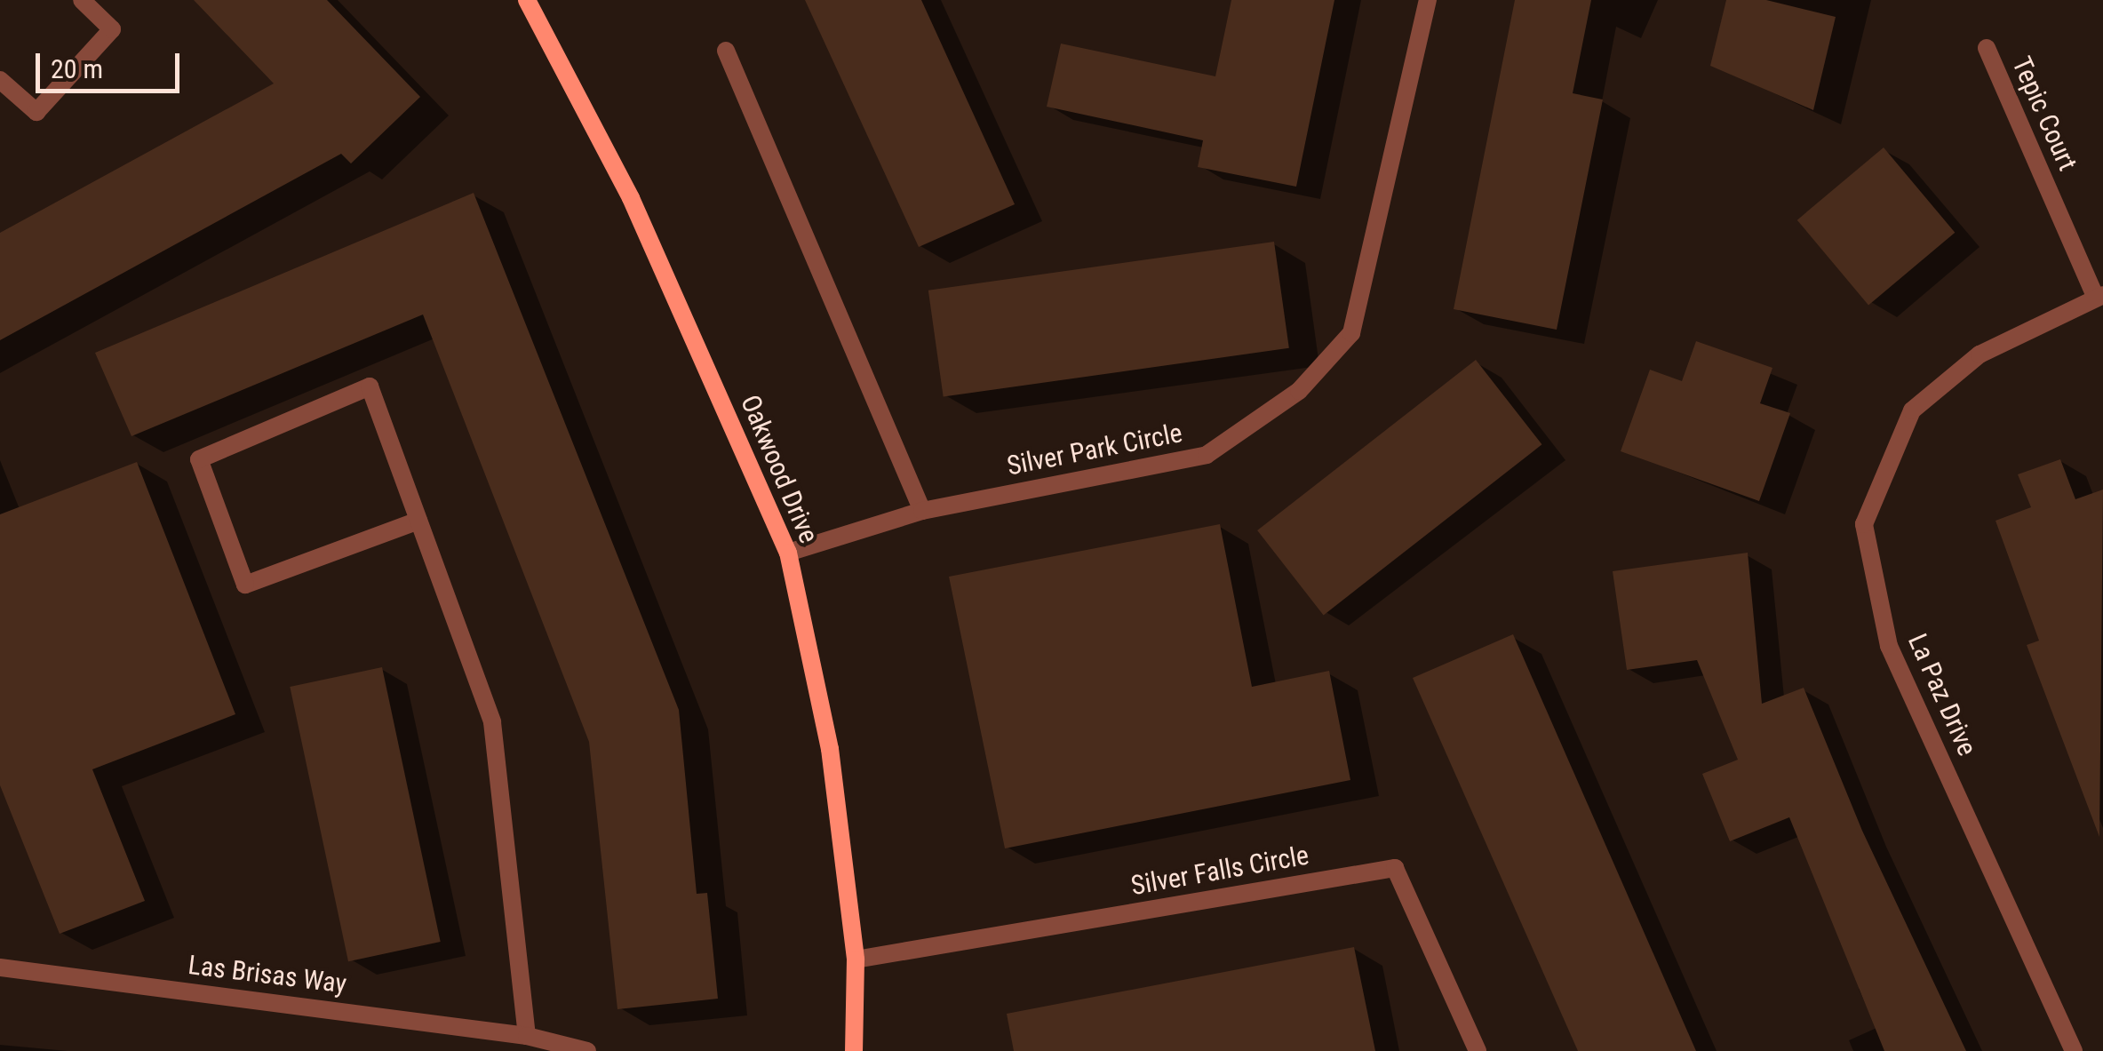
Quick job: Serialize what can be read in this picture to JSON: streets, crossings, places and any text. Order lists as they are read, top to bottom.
{
  "streets": {
    "street": [
      "Tepic Court",
      "Silver Park Circle",
      "Oakwood Drive",
      "La Paz Drive",
      "Silver Falls Circle",
      "Las Brisas Way"
    ]
  },
  "crossings": [
    ["Tepic Court", "La Paz Drive"],
    ["Silver Park Circle", "Oakwood Drive"],
    ["Oakwood Drive", "Silver Falls Circle"]
  ],
  "scale_bar": "20 m"
}
